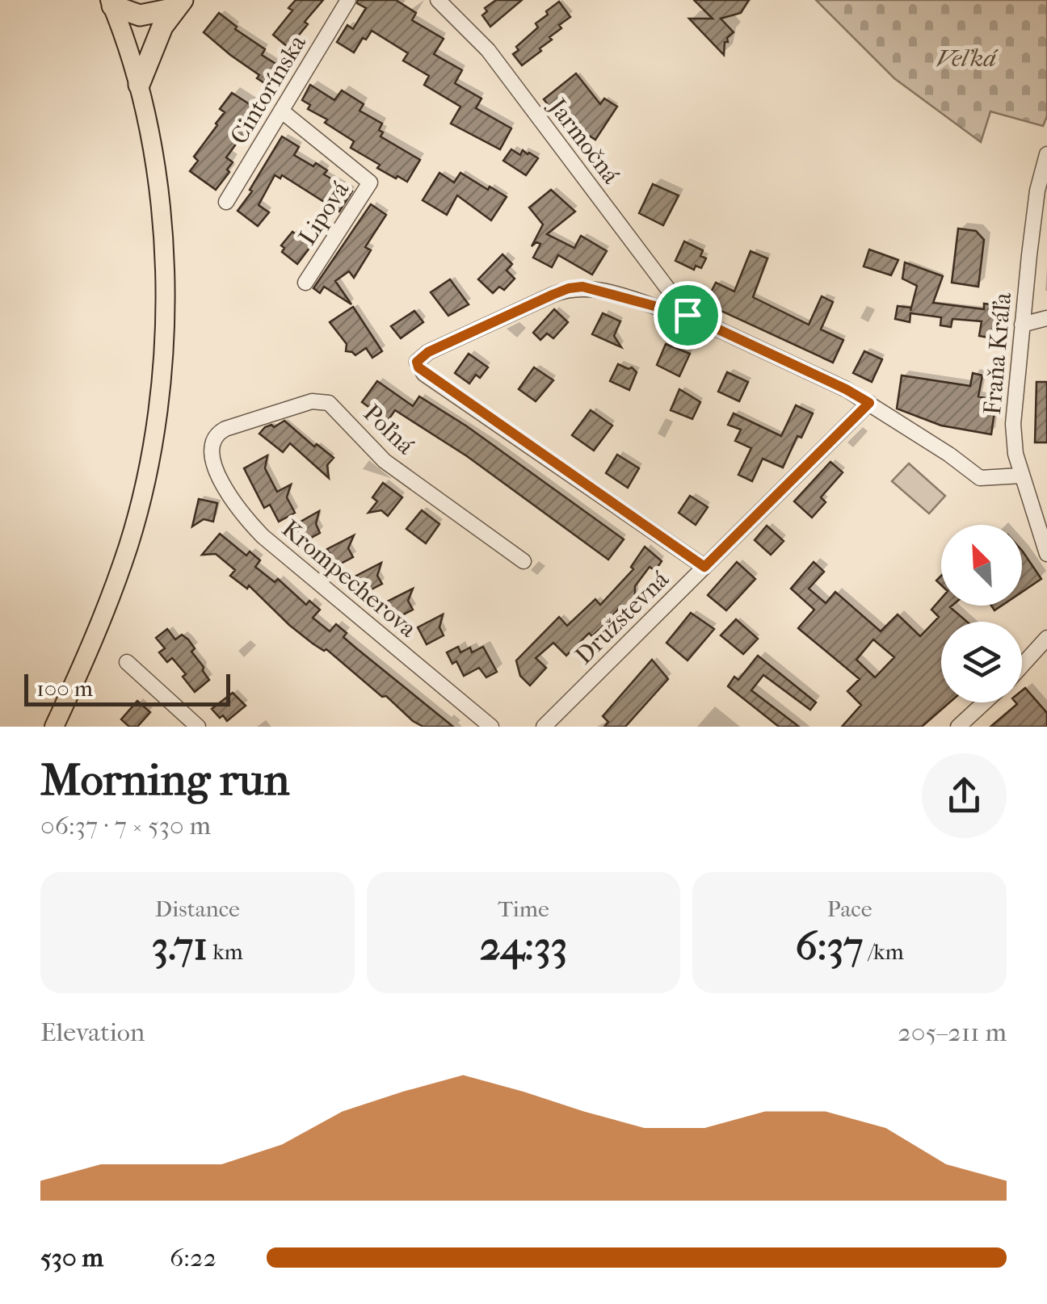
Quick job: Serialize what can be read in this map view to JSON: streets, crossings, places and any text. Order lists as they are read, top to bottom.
{
  "streets": {
    "street": [
      "Cintorínska",
      "Jarmočná",
      "Lipová",
      "Fraňa Kráľa",
      "Poľná",
      "Krompecherova",
      "Družstevná"
    ]
  },
  "crossings": [
    ["Cintorínska", "Lipová"],
    ["Jarmočná", "Fraňa Kráľa"],
    ["Jarmočná", "Družstevná"],
    ["Poľná", "Krompecherova"]
  ],
  "parks": ["Veľká"],
  "scale_bar": "100 m",
  "north": "top left",
  "page": {
    "scale": "100 m",
    "heading": ["Morning run", "06:37 · 7 × 530 m"],
    "stats": [
      ["Distance", "3.71 km"],
      ["Time", "24:33"],
      ["Pace", "6:37 /km"]
    ],
    "chart": ["Elevation", "205–211 m"],
    "list": [
      {
        "name": "530 m",
        "note": "6:22"
      }
    ]
  }
}
